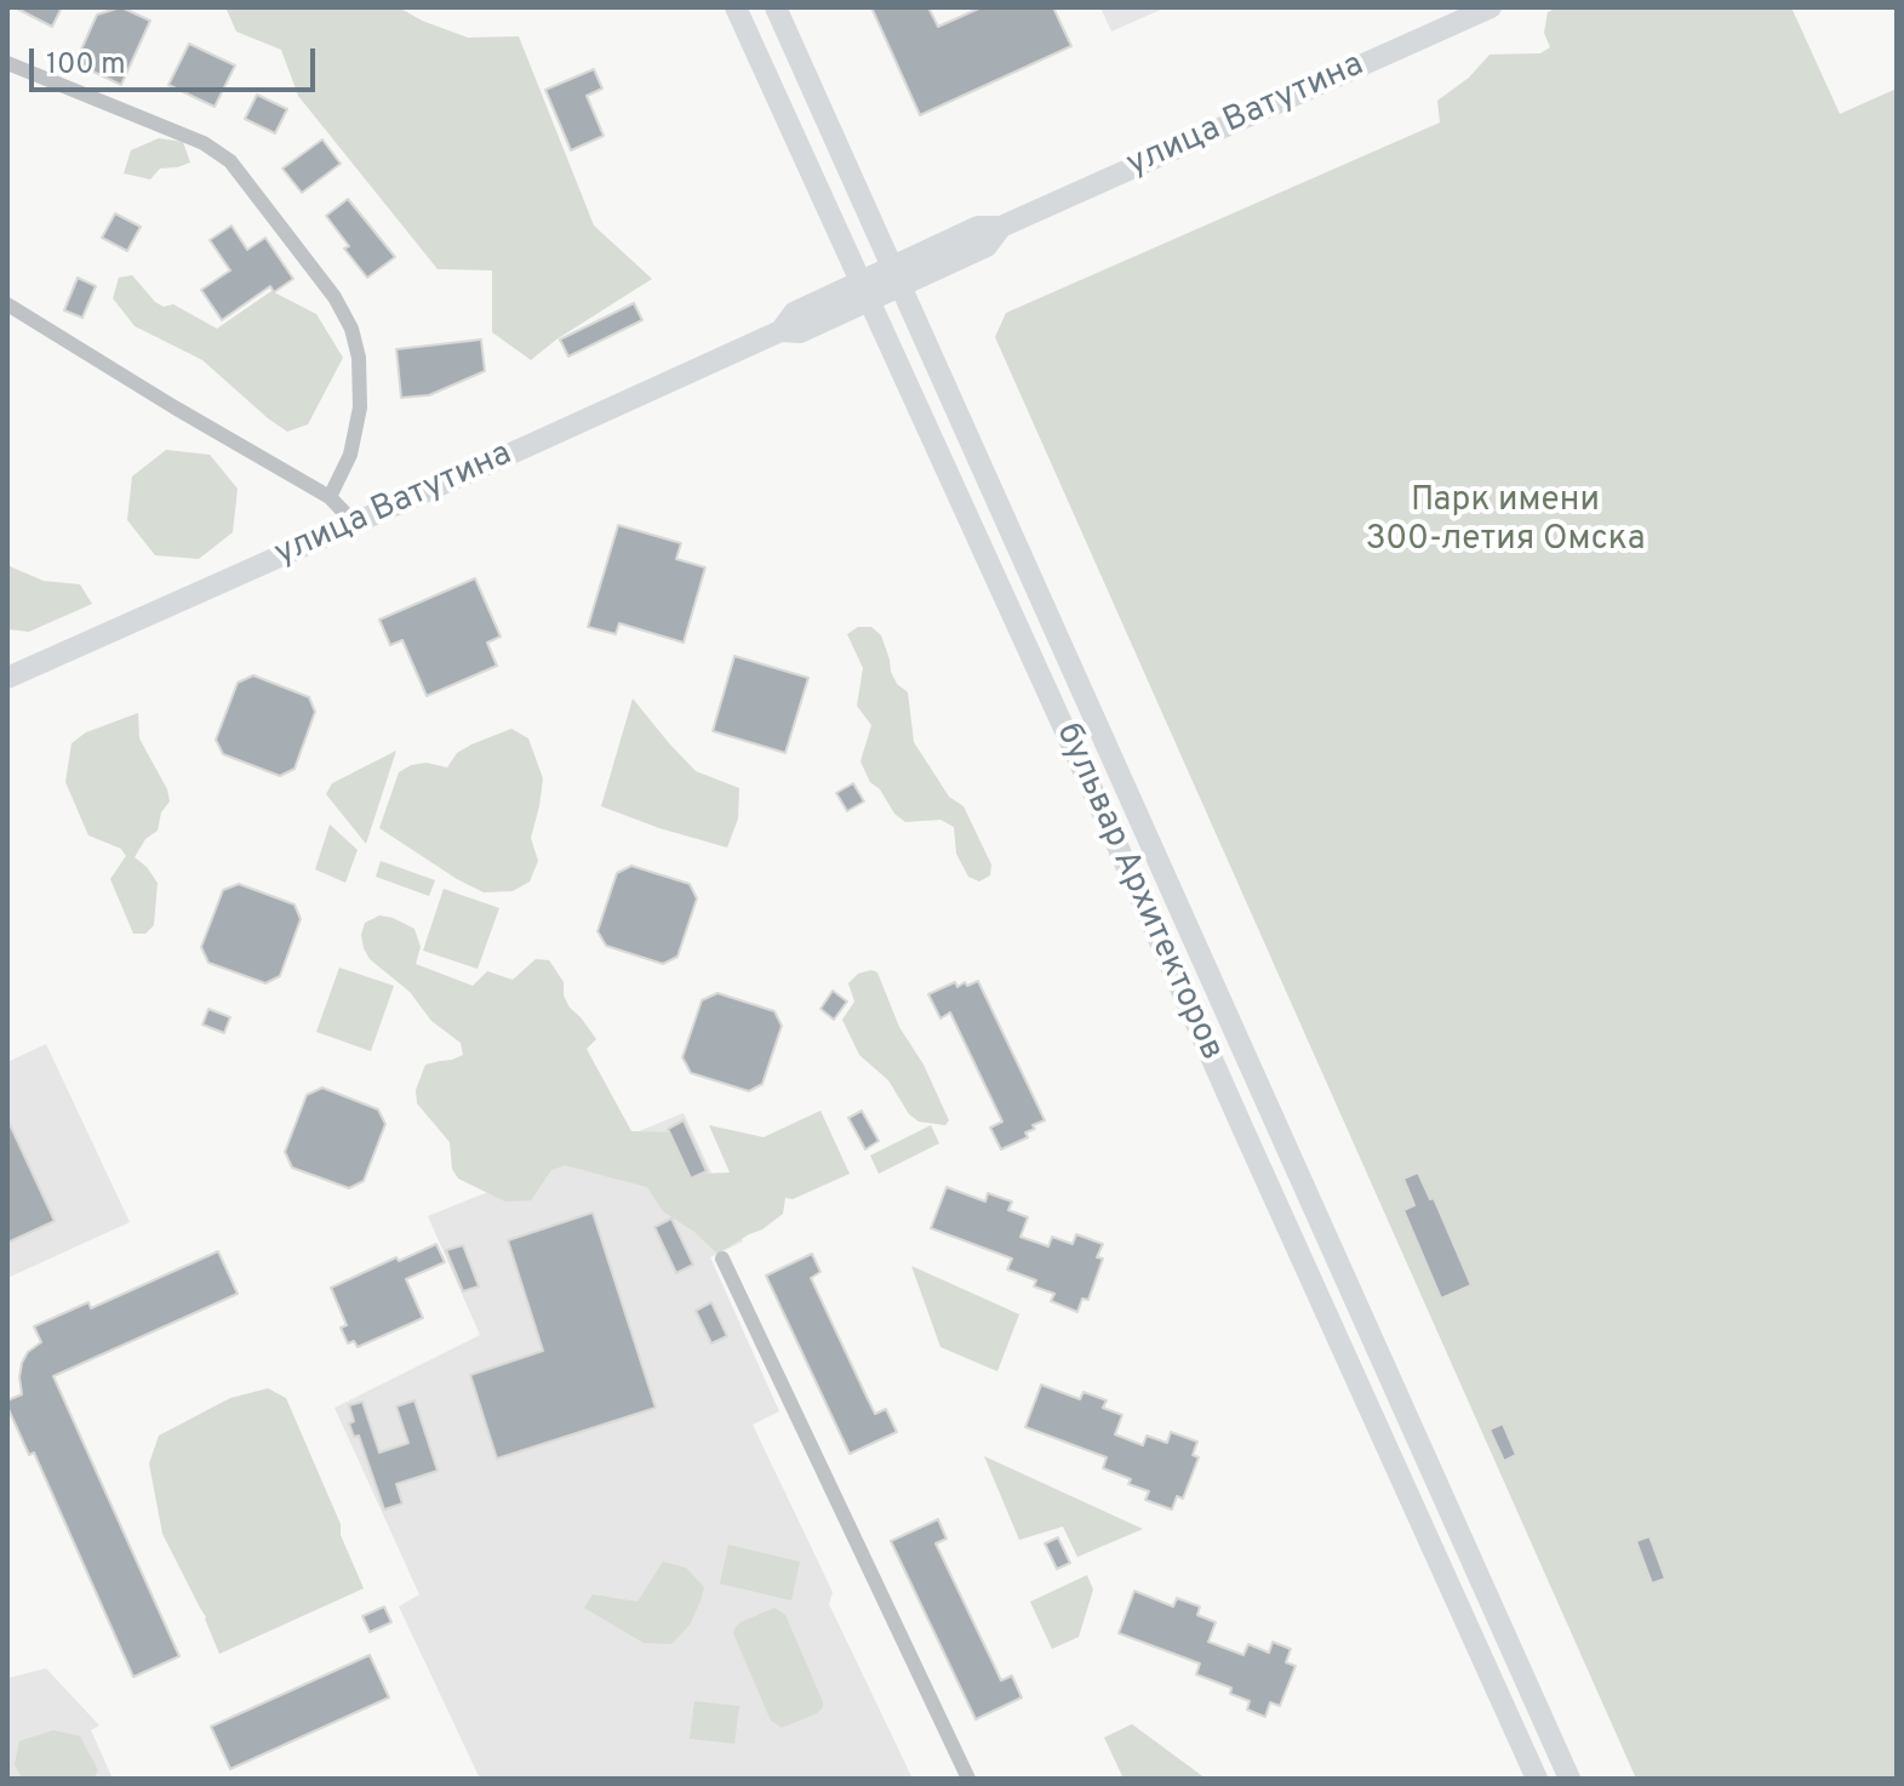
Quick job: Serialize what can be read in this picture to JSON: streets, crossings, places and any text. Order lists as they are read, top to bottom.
{
  "streets": {
    "main road": ["улица Ватутина", "бульвар Архитекторов"]
  },
  "crossings": [
    ["улица Ватутина", "бульвар Архитекторов"]
  ],
  "parks": ["Парк имени 300-летия Омска"],
  "scale_bar": "100 m"
}
